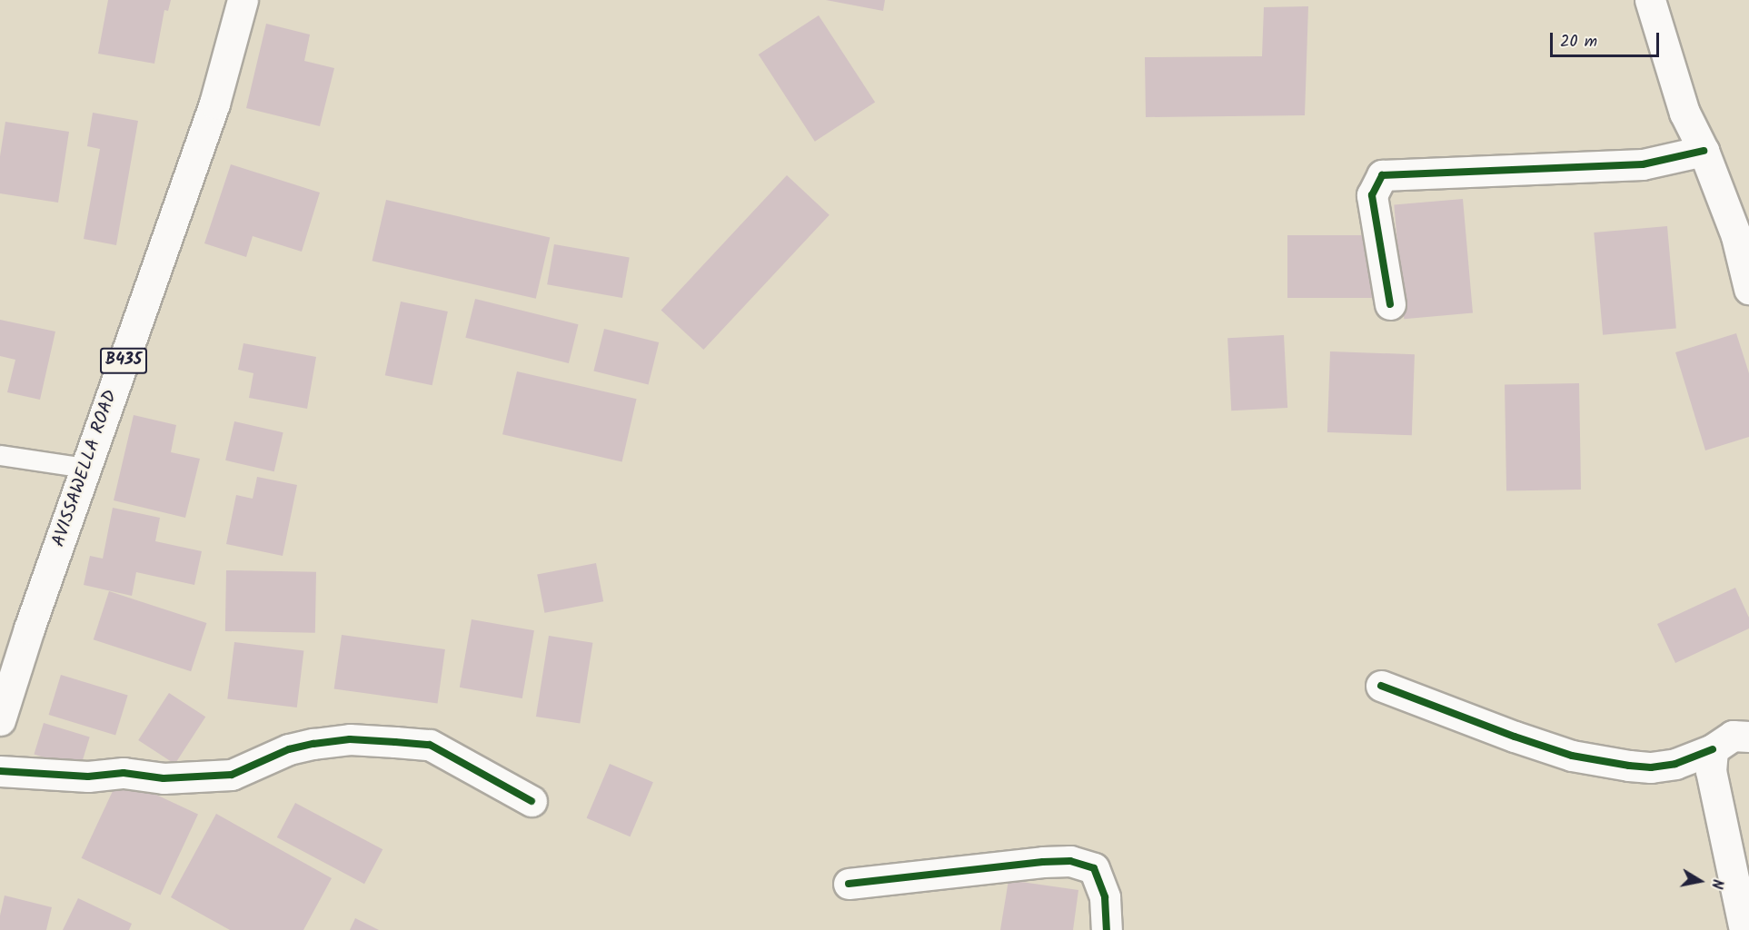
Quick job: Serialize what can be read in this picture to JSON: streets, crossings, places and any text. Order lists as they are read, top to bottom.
{
  "streets": {
    "street": ["B435", "AVISSAWELLA ROAD"]
  },
  "scale_bar": "20 m",
  "north": "right"
}
